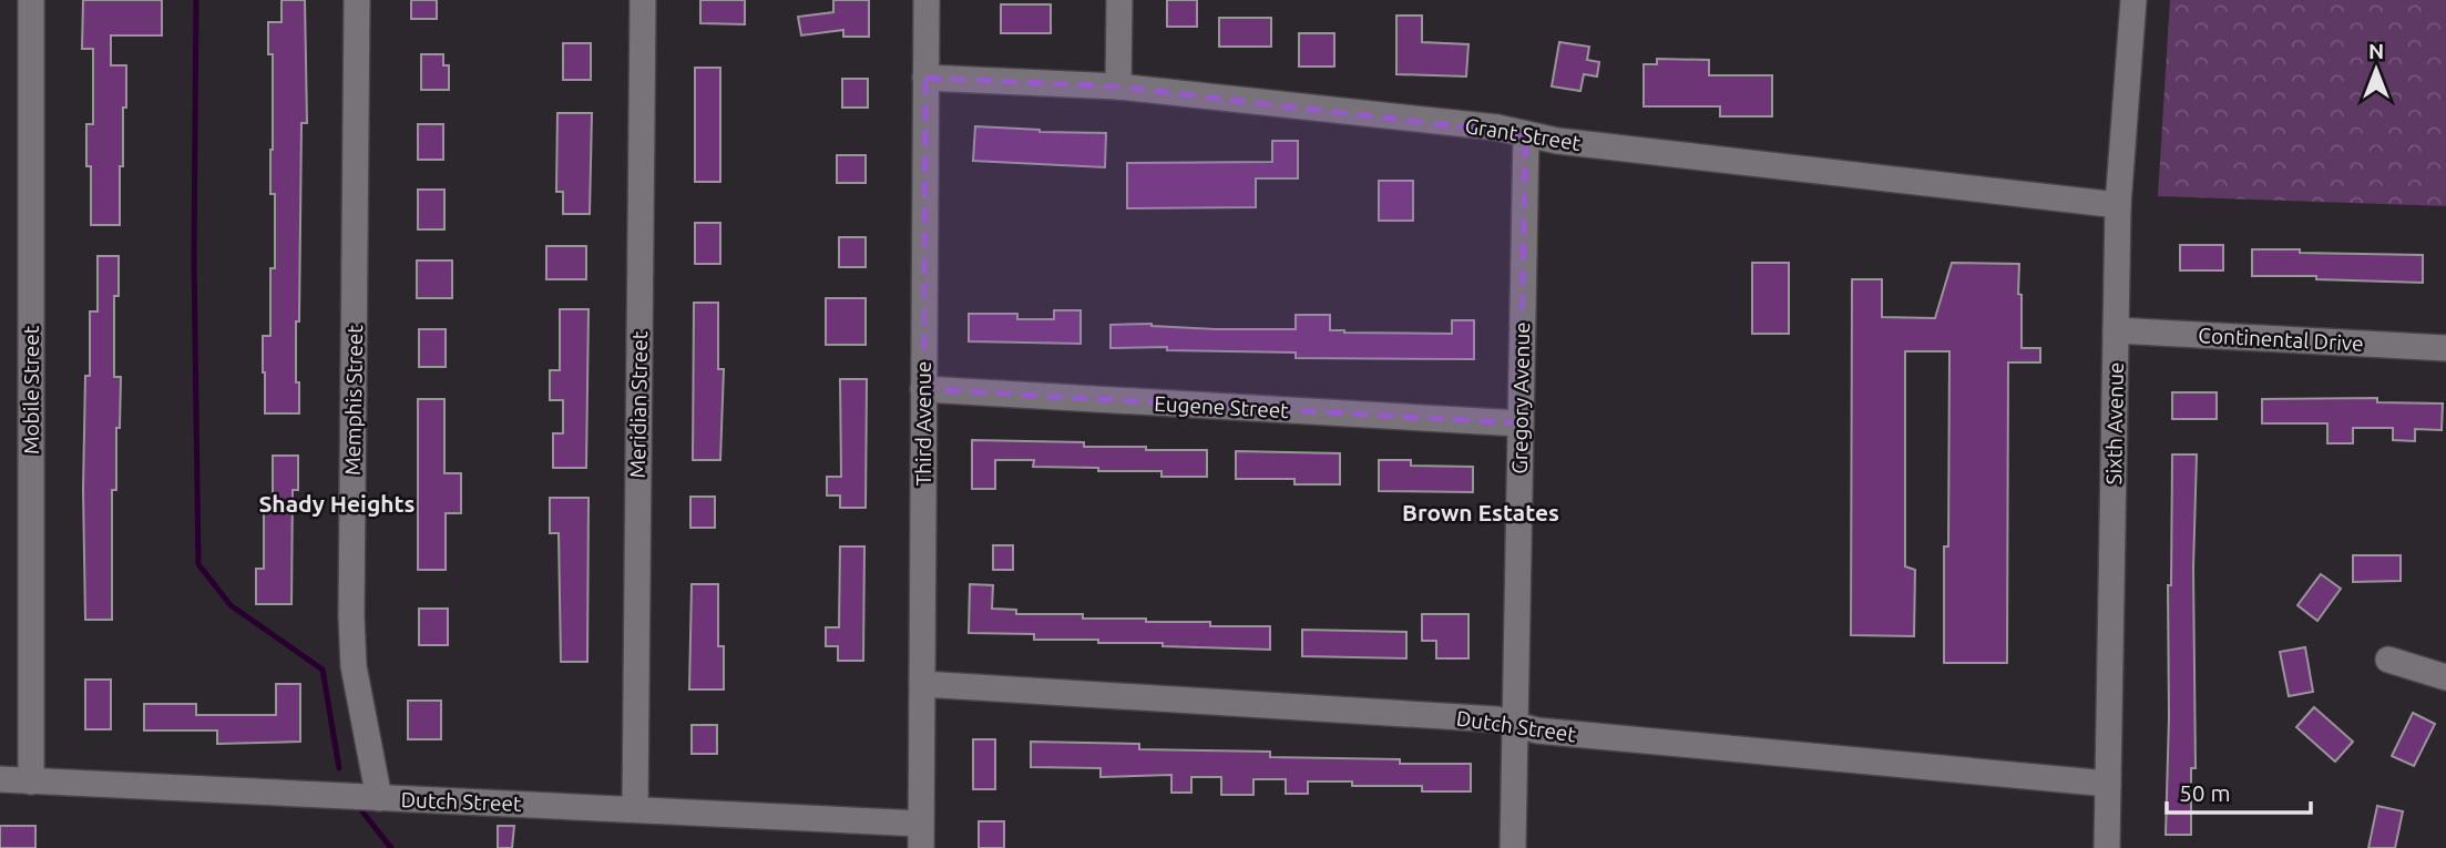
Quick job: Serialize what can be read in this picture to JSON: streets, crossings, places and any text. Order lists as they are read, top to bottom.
{
  "streets": {
    "street": [
      "Grant Street",
      "Continental Drive",
      "Mobile Street",
      "Gregory Avenue",
      "Memphis Street",
      "Meridian Street",
      "Eugene Street",
      "Third Avenue",
      "Sixth Avenue",
      "Dutch Street"
    ]
  },
  "crossings": [
    ["Grant Street", "Gregory Avenue"],
    ["Grant Street", "Third Avenue"],
    ["Grant Street", "Sixth Avenue"],
    ["Continental Drive", "Sixth Avenue"],
    ["Mobile Street", "Dutch Street"],
    ["Gregory Avenue", "Eugene Street"],
    ["Gregory Avenue", "Dutch Street"],
    ["Memphis Street", "Dutch Street"],
    ["Meridian Street", "Dutch Street"],
    ["Eugene Street", "Third Avenue"],
    ["Third Avenue", "Dutch Street"],
    ["Sixth Avenue", "Dutch Street"]
  ],
  "districts": ["Shady Heights", "Brown Estates"],
  "scale_bar": "50 m",
  "north": "top"
}
